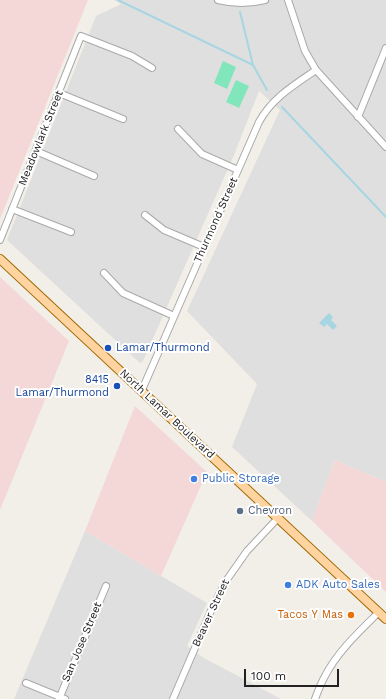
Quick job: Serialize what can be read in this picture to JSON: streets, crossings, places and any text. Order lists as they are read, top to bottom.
{
  "streets": {
    "main road": ["North Lamar Boulevard"],
    "street": [
      "Meadowlark Street",
      "Thurmond Street",
      "Beaver Street",
      "San Jose Street"
    ]
  },
  "crossings": [
    ["Thurmond Street", "North Lamar Boulevard"],
    ["North Lamar Boulevard", "Beaver Street"]
  ],
  "places": [
    "Lamar/Thurmond",
    "8415 Lamar/Thurmond",
    "Public Storage",
    "Chevron",
    "ADK Auto Sales",
    "Tacos Y Mas"
  ],
  "scale_bar": "100 m"
}
